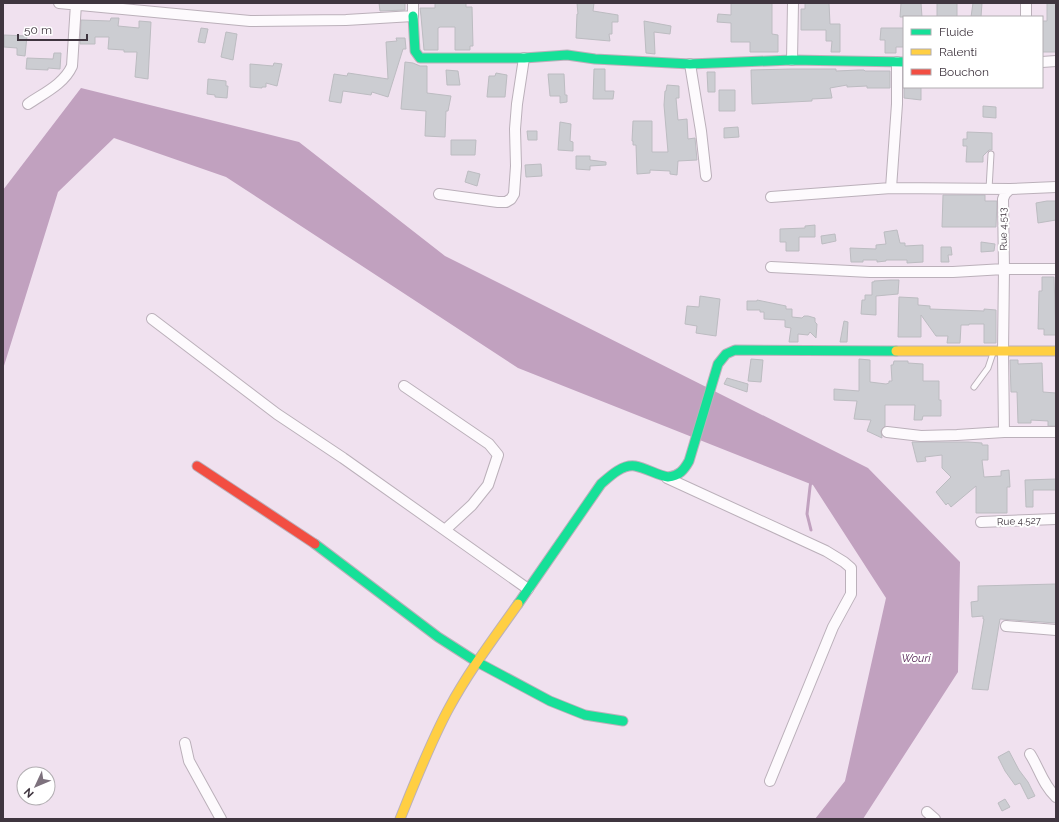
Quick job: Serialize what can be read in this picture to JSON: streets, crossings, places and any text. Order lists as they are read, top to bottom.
{
  "streets": {
    "street": ["Rue 4.513", "Rue 4.527"]
  },
  "water": ["Wouri"],
  "legend": ["Fluide", "Ralenti", "Bouchon"],
  "scale_bar": "50 m",
  "north": "bottom left"
}
